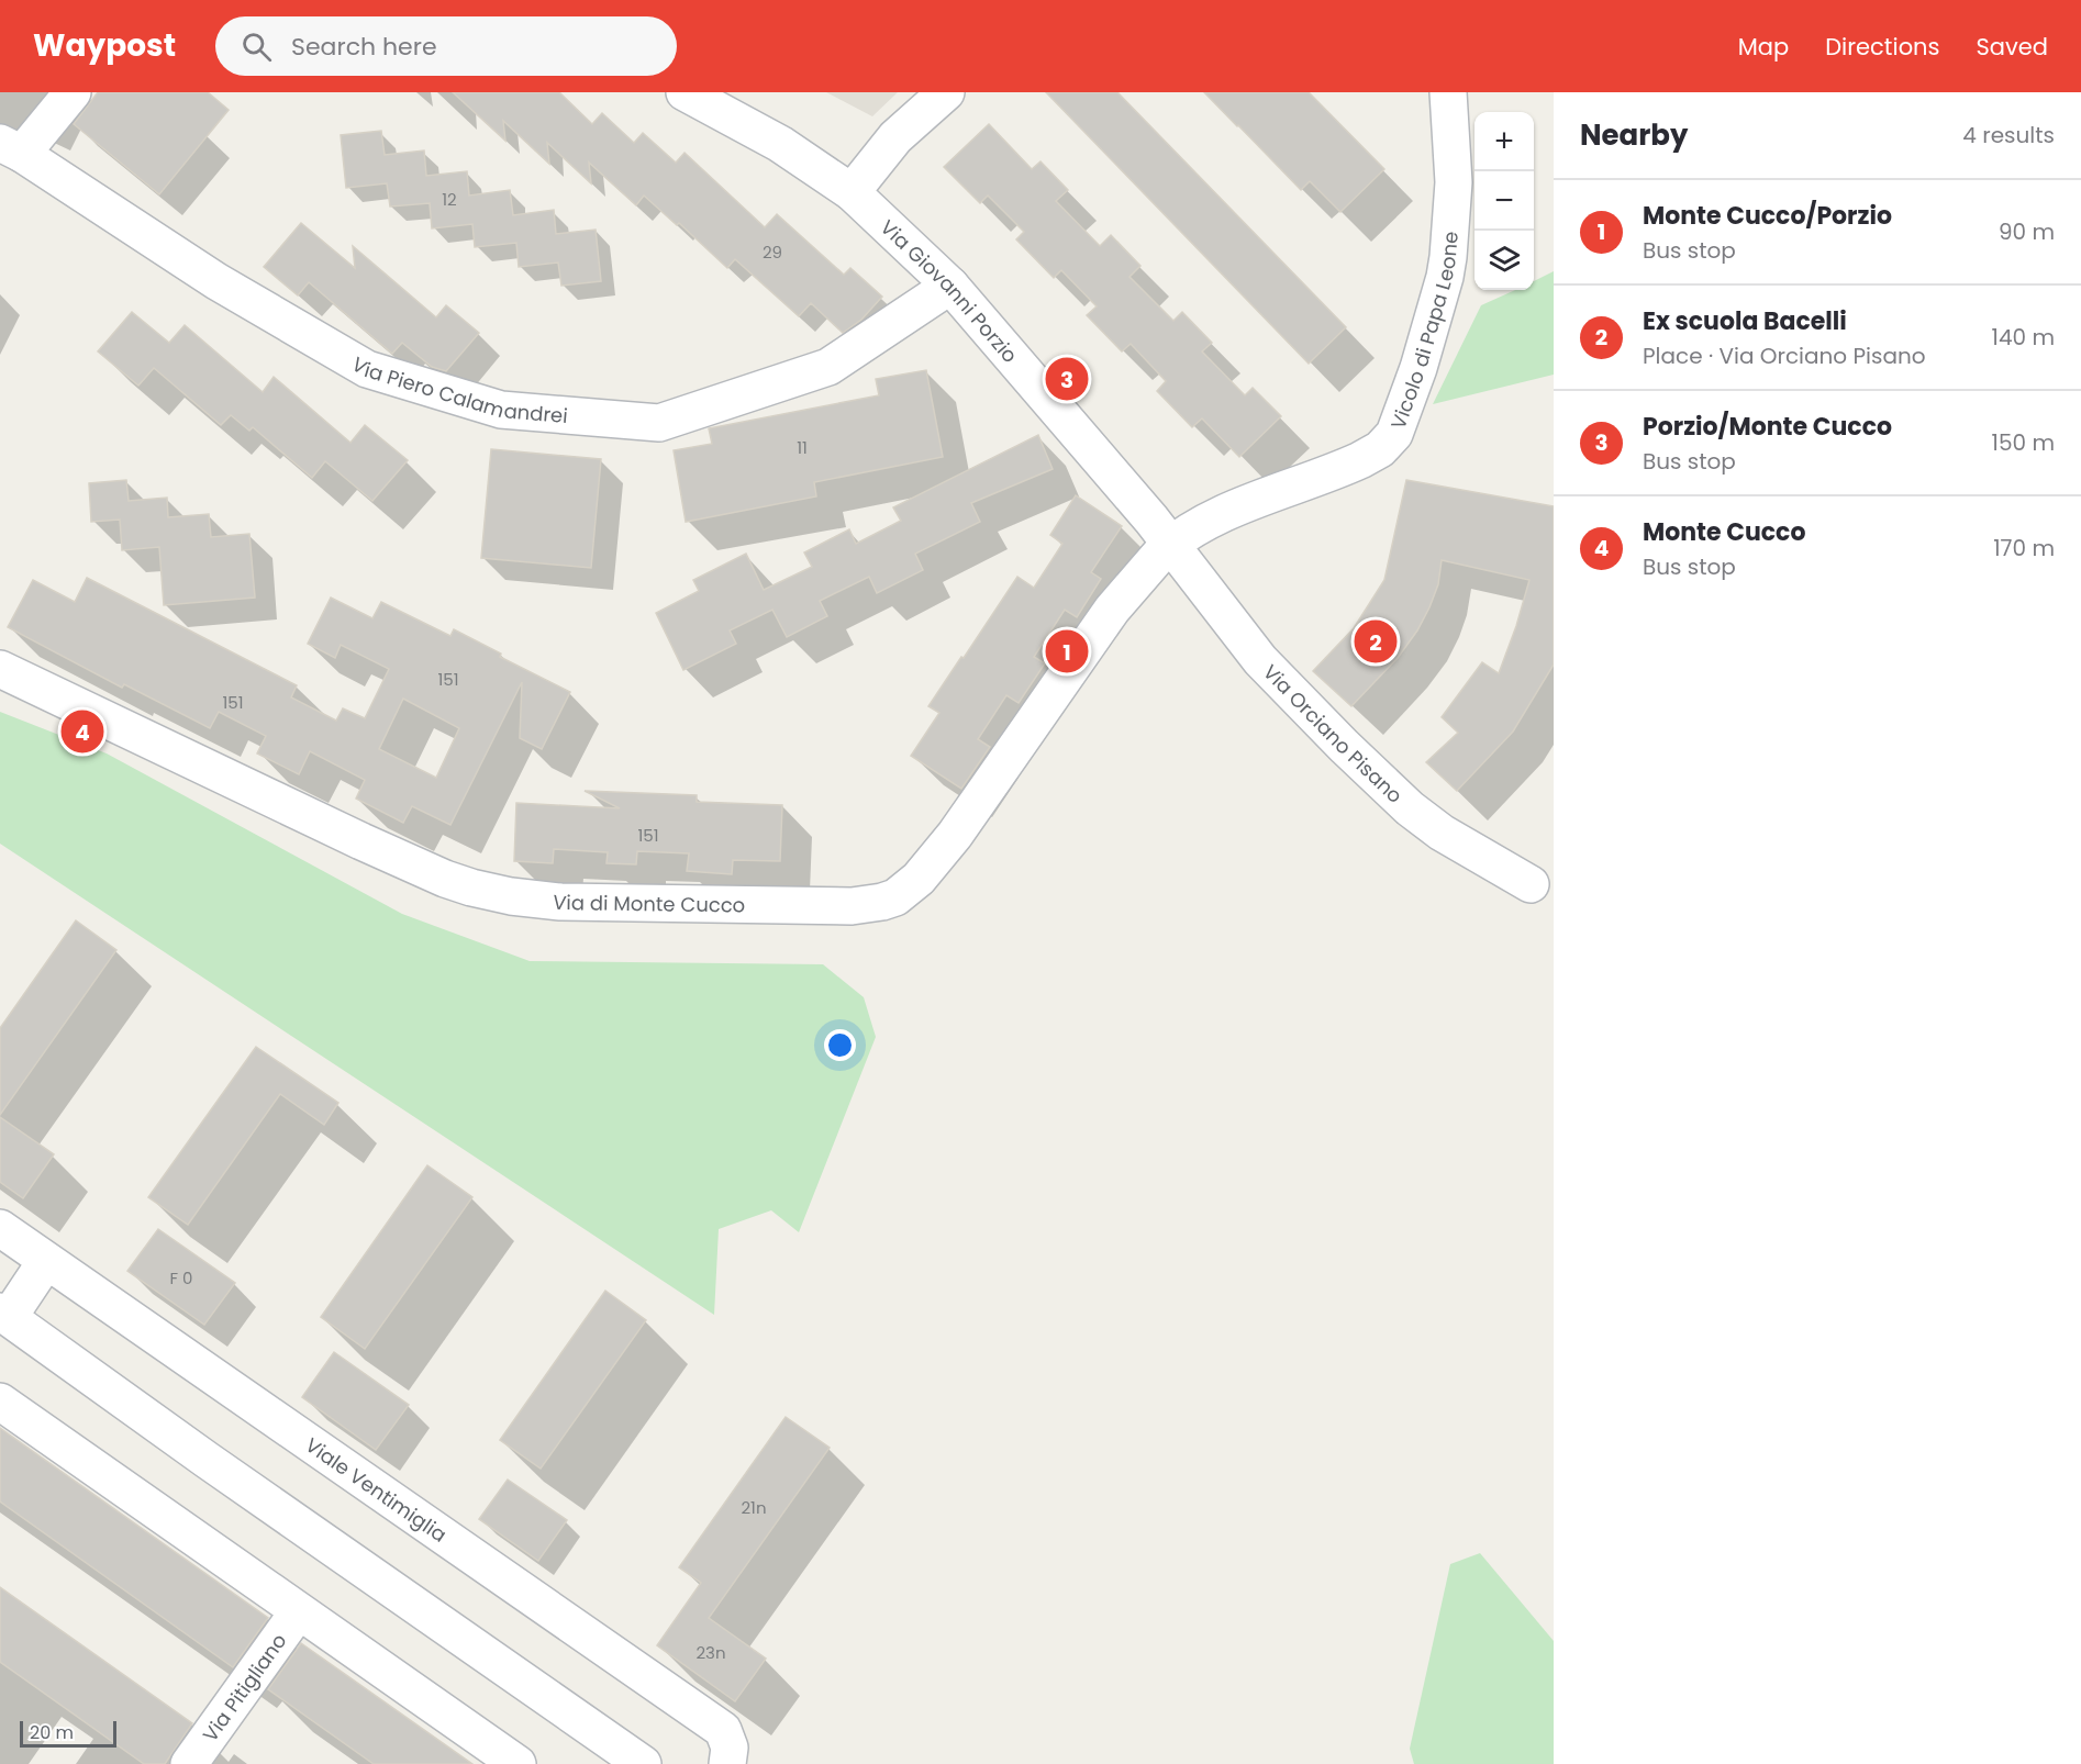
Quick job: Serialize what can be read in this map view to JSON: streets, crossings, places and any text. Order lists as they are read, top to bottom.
{
  "streets": {
    "street": [
      "Via Giovanni Porzio",
      "Vicolo di Papa Leone",
      "Via Piero Calamandrei",
      "Via Orciano Pisano",
      "Via di Monte Cucco",
      "Viale Ventimiglia",
      "Via Pitigliano"
    ]
  },
  "crossings": [
    ["Via Giovanni Porzio", "Vicolo di Papa Leone"],
    ["Via Giovanni Porzio", "Via Piero Calamandrei"],
    ["Via Giovanni Porzio", "Via Orciano Pisano"],
    ["Via Giovanni Porzio", "Via di Monte Cucco"],
    ["Vicolo di Papa Leone", "Via Orciano Pisano"],
    ["Vicolo di Papa Leone", "Via di Monte Cucco"],
    ["Via Orciano Pisano", "Via di Monte Cucco"]
  ],
  "house_numbers": [
    "12",
    "29",
    "11",
    "151",
    "151",
    "151",
    "F 0",
    "21n",
    "23n"
  ],
  "scale_bar": "20 m",
  "page": {
    "header": "Waypost",
    "search": "Search here",
    "nav": ["Map", "Directions", "Saved"],
    "heading": ["Nearby", "4 results"],
    "map_buttons": ["+", "−"],
    "list": [
      {
        "mark": "1",
        "name": "Monte Cucco/Porzio",
        "note": "Bus stop",
        "value": "90 m"
      },
      {
        "mark": "2",
        "name": "Ex scuola Bacelli",
        "note": "Place · Via Orciano Pisano",
        "value": "140 m"
      },
      {
        "mark": "3",
        "name": "Porzio/Monte Cucco",
        "note": "Bus stop",
        "value": "150 m"
      },
      {
        "mark": "4",
        "name": "Monte Cucco",
        "note": "Bus stop",
        "value": "170 m"
      }
    ],
    "pins": [
      "3",
      "2",
      "1",
      "4"
    ],
    "scale": "20 m"
  }
}
